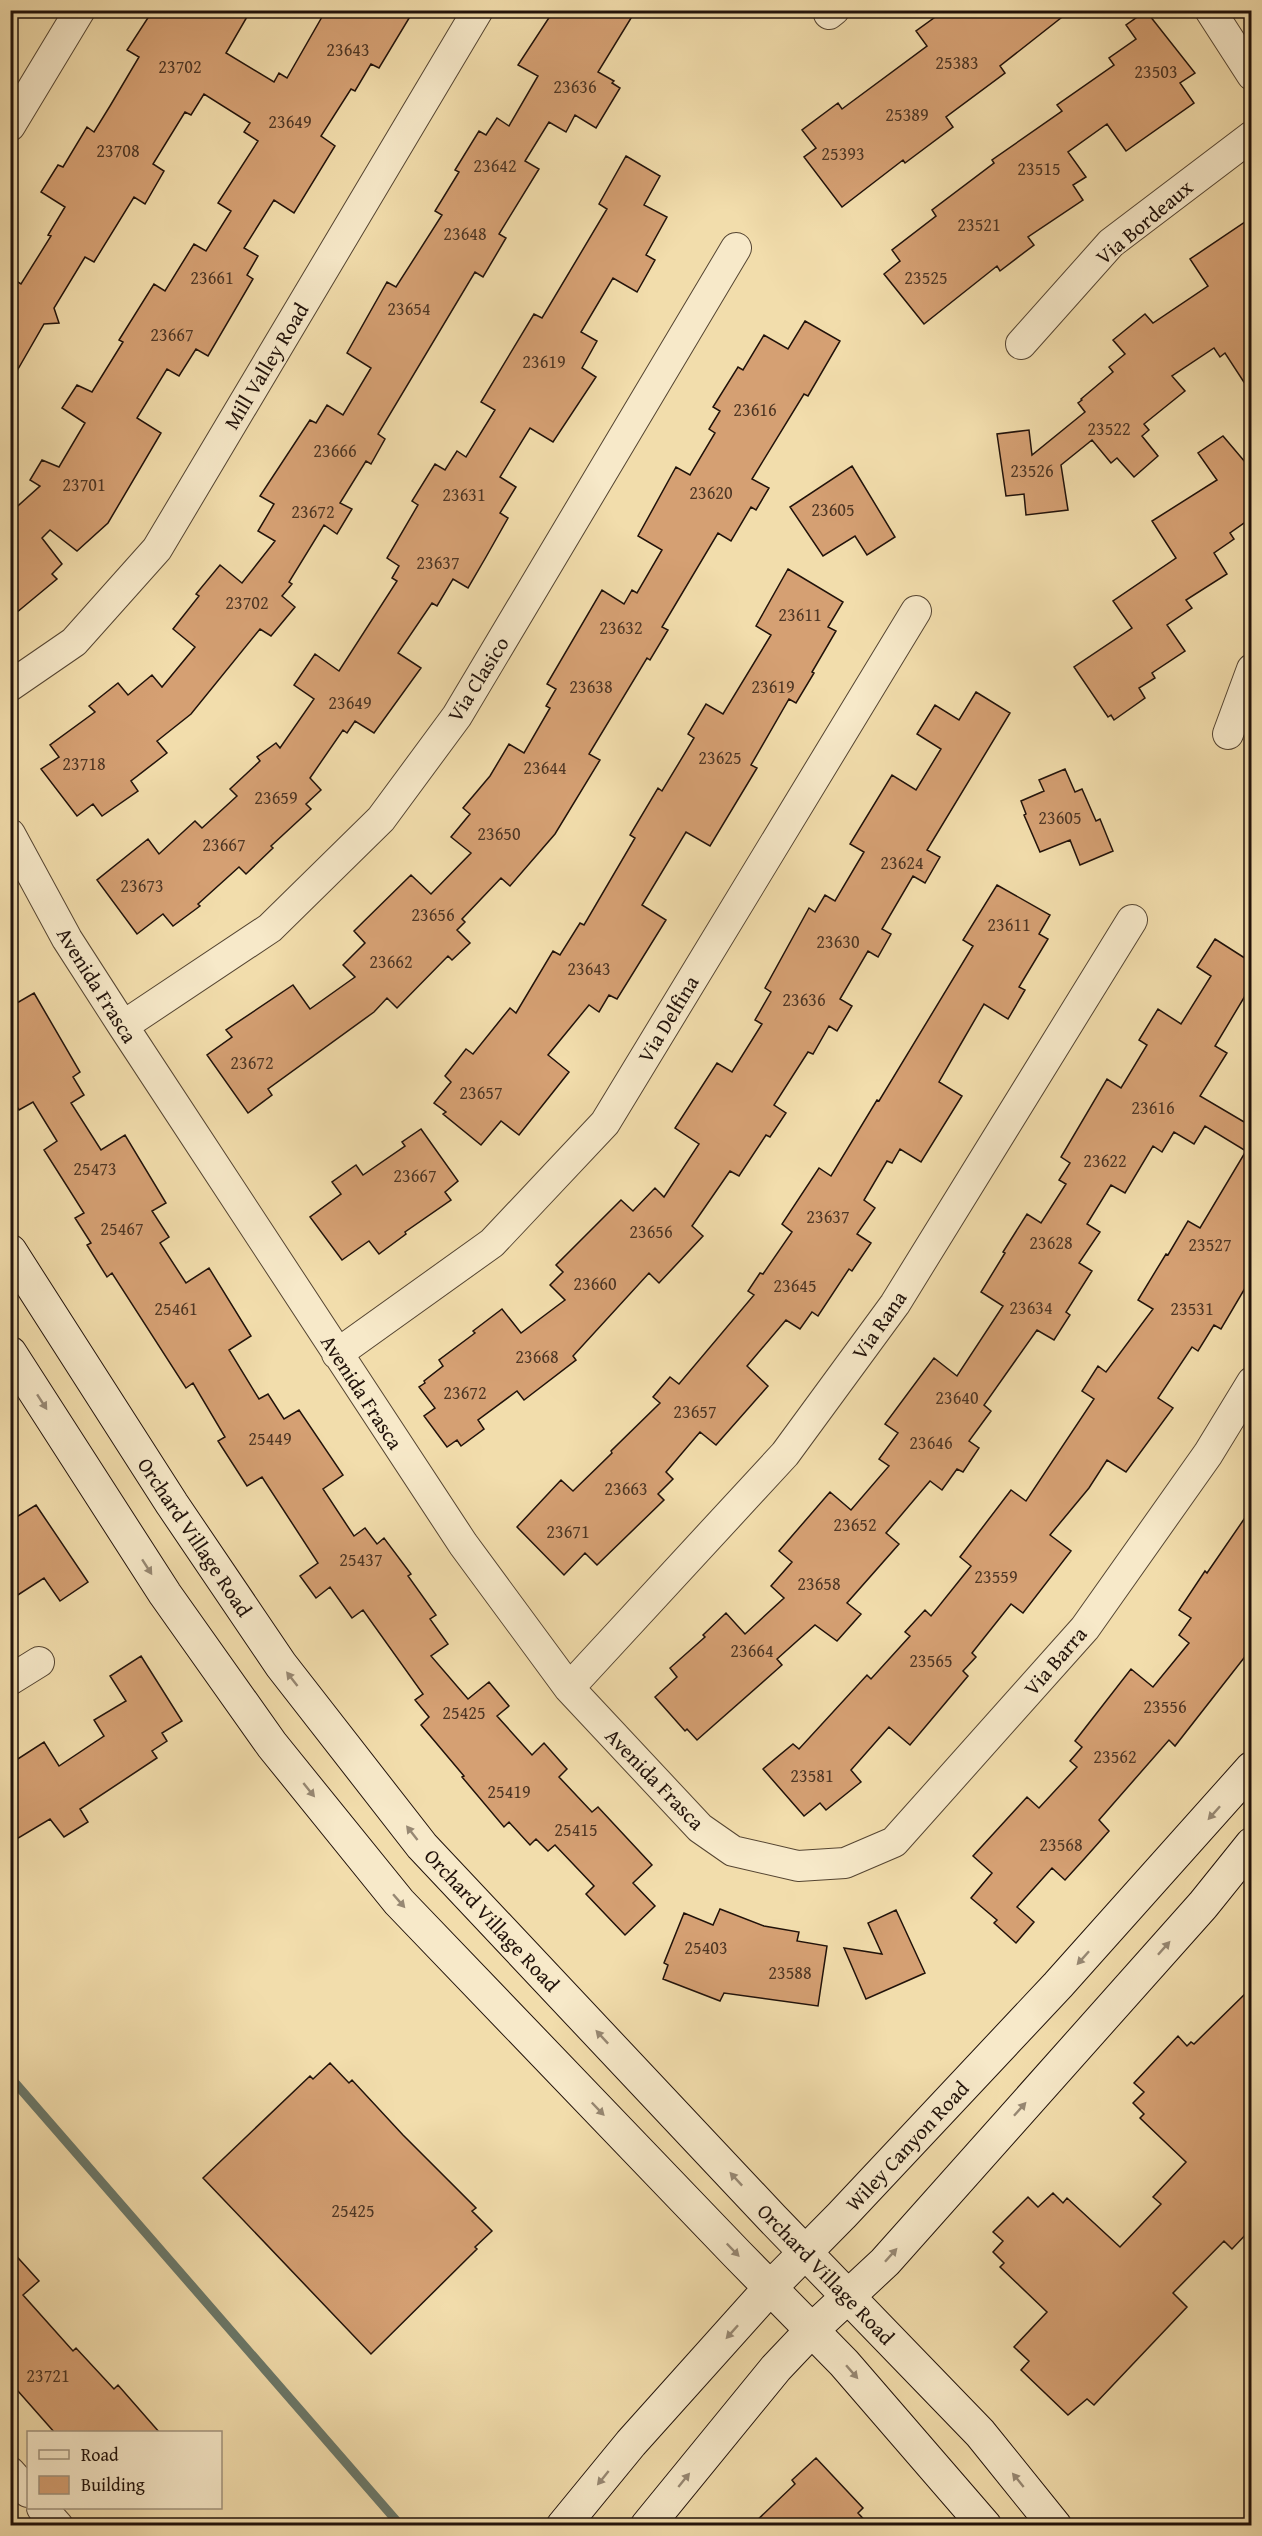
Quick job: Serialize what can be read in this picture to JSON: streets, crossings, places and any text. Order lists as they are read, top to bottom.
{
  "streets": {
    "main road": ["Orchard Village Road", "Wiley Canyon Road"],
    "street": [
      "Via Bordeaux",
      "Mill Valley Road",
      "Via Clasico",
      "Avenida Frasca",
      "Via Delfina",
      "Via Rana",
      "Via Barra"
    ]
  },
  "crossings": [
    ["Via Clasico", "Avenida Frasca"],
    ["Avenida Frasca", "Via Delfina"],
    ["Avenida Frasca", "Via Rana"],
    ["Avenida Frasca", "Via Barra"],
    ["Orchard Village Road", "Wiley Canyon Road"]
  ],
  "house_numbers": [
    "23643",
    "25383",
    "23702",
    "23503",
    "23636",
    "25389",
    "23649",
    "23708",
    "25393",
    "23642",
    "23515",
    "23521",
    "23648",
    "23661",
    "23525",
    "23654",
    "23667",
    "23619",
    "23616",
    "23522",
    "23666",
    "23526",
    "23701",
    "23620",
    "23631",
    "23605",
    "23672",
    "23637",
    "23702",
    "23611",
    "23632",
    "23638",
    "23619",
    "23649",
    "23625",
    "23718",
    "23644",
    "23659",
    "23605",
    "23650",
    "23667",
    "23624",
    "23673",
    "23656",
    "23611",
    "23630",
    "23662",
    "23643",
    "23636",
    "23672",
    "23657",
    "23616",
    "23622",
    "25473",
    "23667",
    "23637",
    "25467",
    "23656",
    "23628",
    "23527",
    "23660",
    "23645",
    "23634",
    "25461",
    "23531",
    "23668",
    "23672",
    "23640",
    "23657",
    "25449",
    "23646",
    "23663",
    "23652",
    "23671",
    "25437",
    "23559",
    "23658",
    "23664",
    "23565",
    "23556",
    "25425",
    "23562",
    "23581",
    "25419",
    "25415",
    "23568",
    "25403",
    "23588",
    "25425",
    "23721"
  ],
  "legend": ["Road", "Building"]
}
